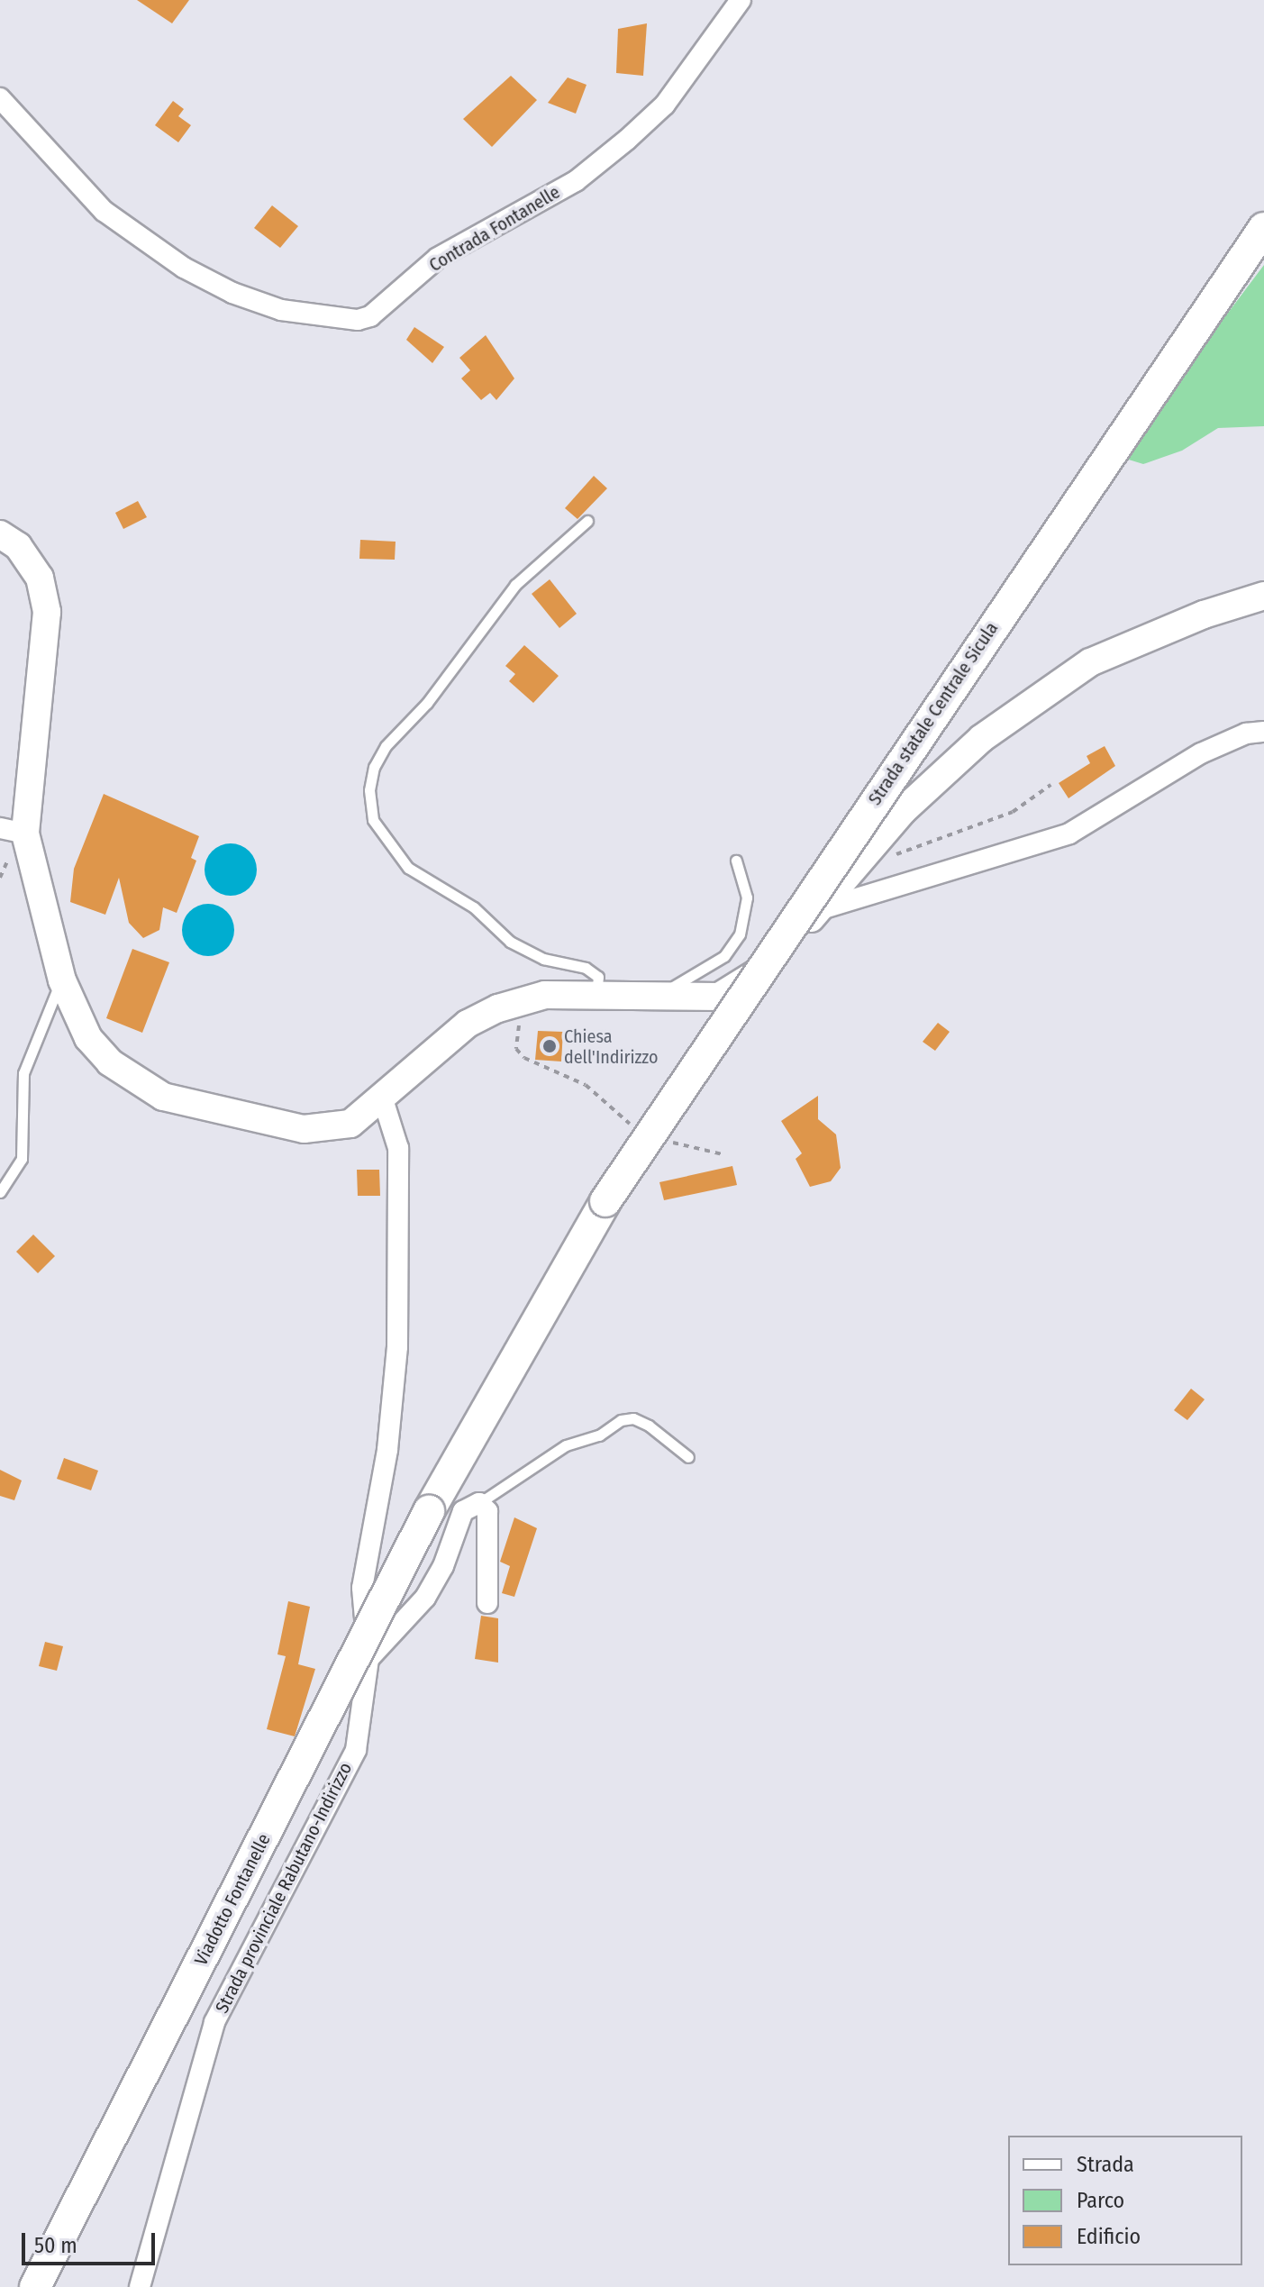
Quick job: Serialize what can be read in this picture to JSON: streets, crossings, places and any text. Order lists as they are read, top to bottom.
{
  "streets": {
    "main road": ["Strada statale Centrale Sicula", "Viadotto Fontanelle"],
    "street": ["Contrada Fontanelle", "Strada provinciale Rabutano-Indirizzo"]
  },
  "crossings": [
    ["Strada statale Centrale Sicula", "Viadotto Fontanelle"]
  ],
  "places": ["Chiesa dell'Indirizzo"],
  "legend": ["Strada", "Parco", "Edificio"],
  "scale_bar": "50 m"
}
